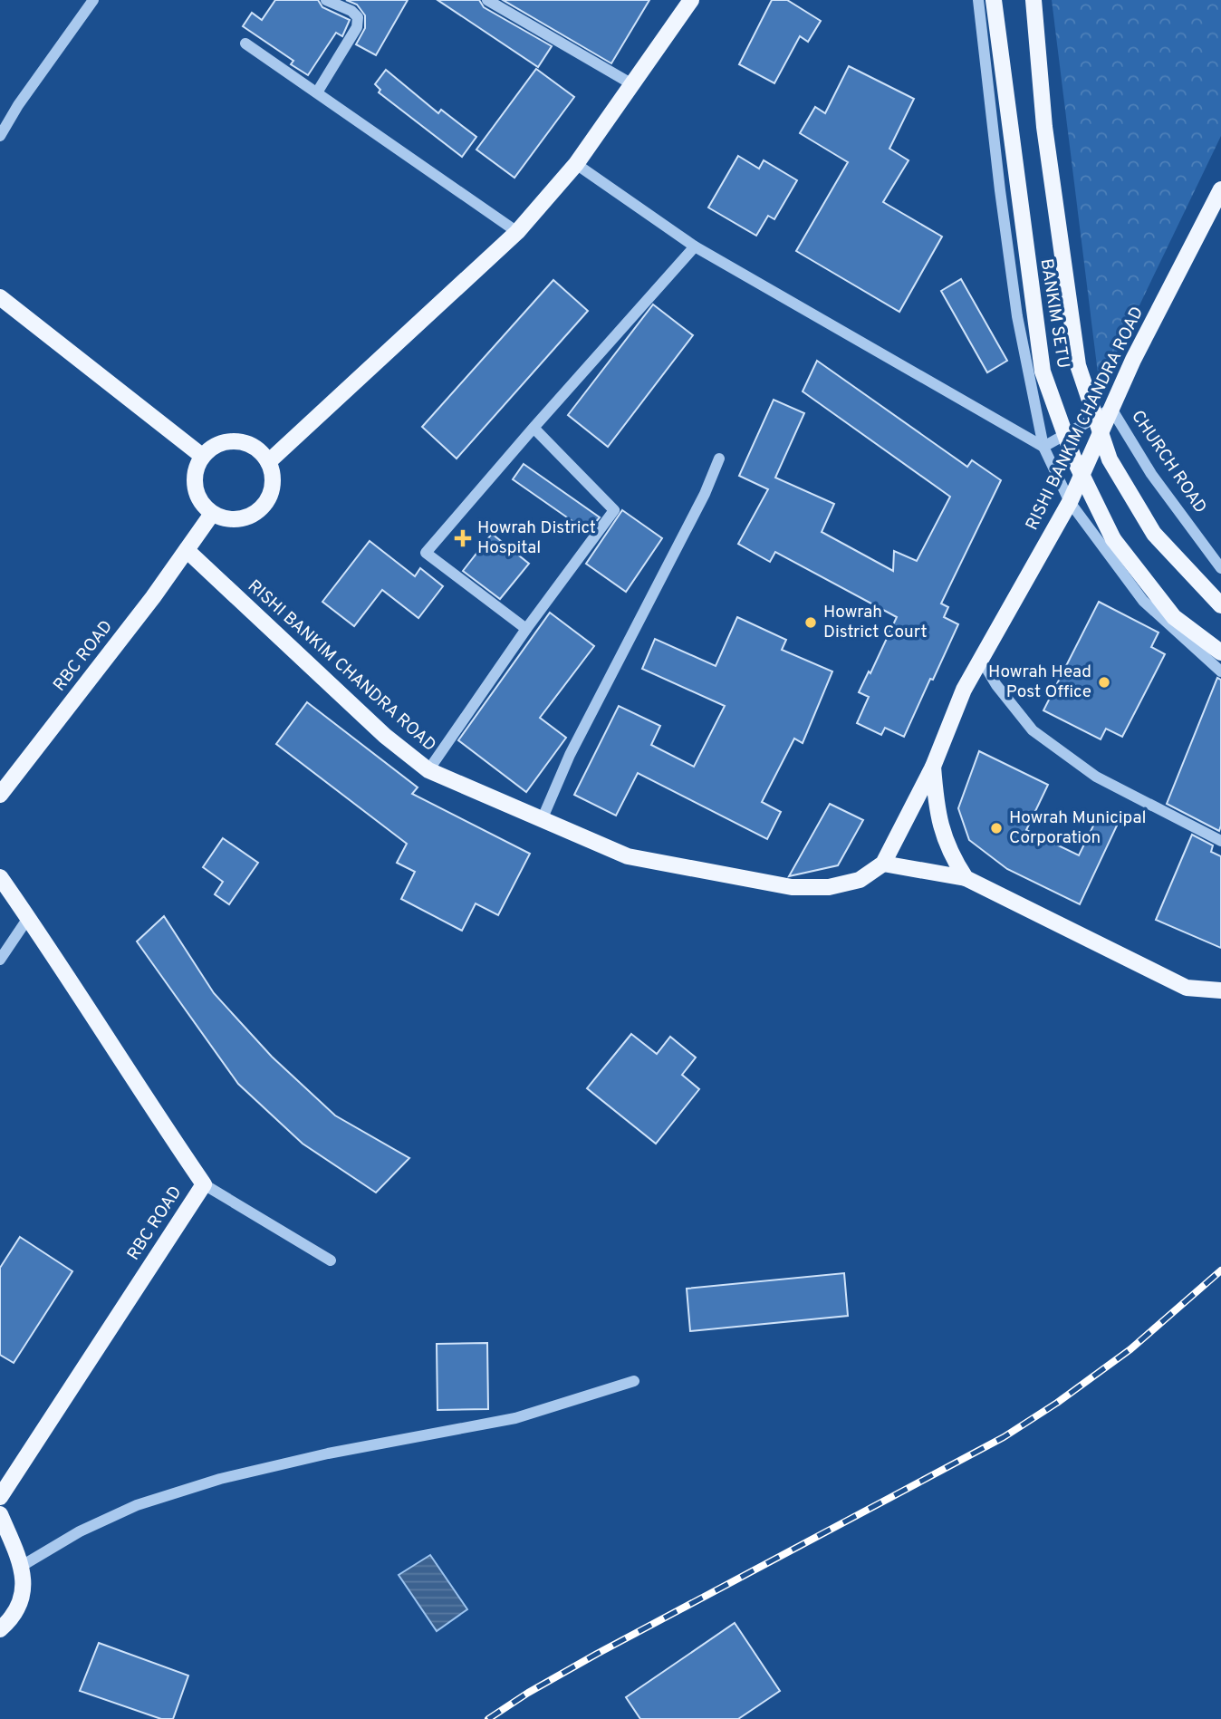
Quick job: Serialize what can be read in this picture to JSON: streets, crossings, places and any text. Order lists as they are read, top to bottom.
{
  "streets": {
    "main road": ["BANKIM SETU", "RISHI BANKIM CHANDRA ROAD", "RBC ROAD"],
    "street": ["CHURCH ROAD"]
  },
  "crossings": [
    ["RISHI BANKIM CHANDRA ROAD", "CHURCH ROAD"],
    ["RISHI BANKIM CHANDRA ROAD", "RBC ROAD"]
  ],
  "places": {
    "health": ["Howrah District Hospital"],
    "other": ["Howrah District Court", "Howrah Head Post Office", "Howrah Municipal Corporation"]
  }
}
